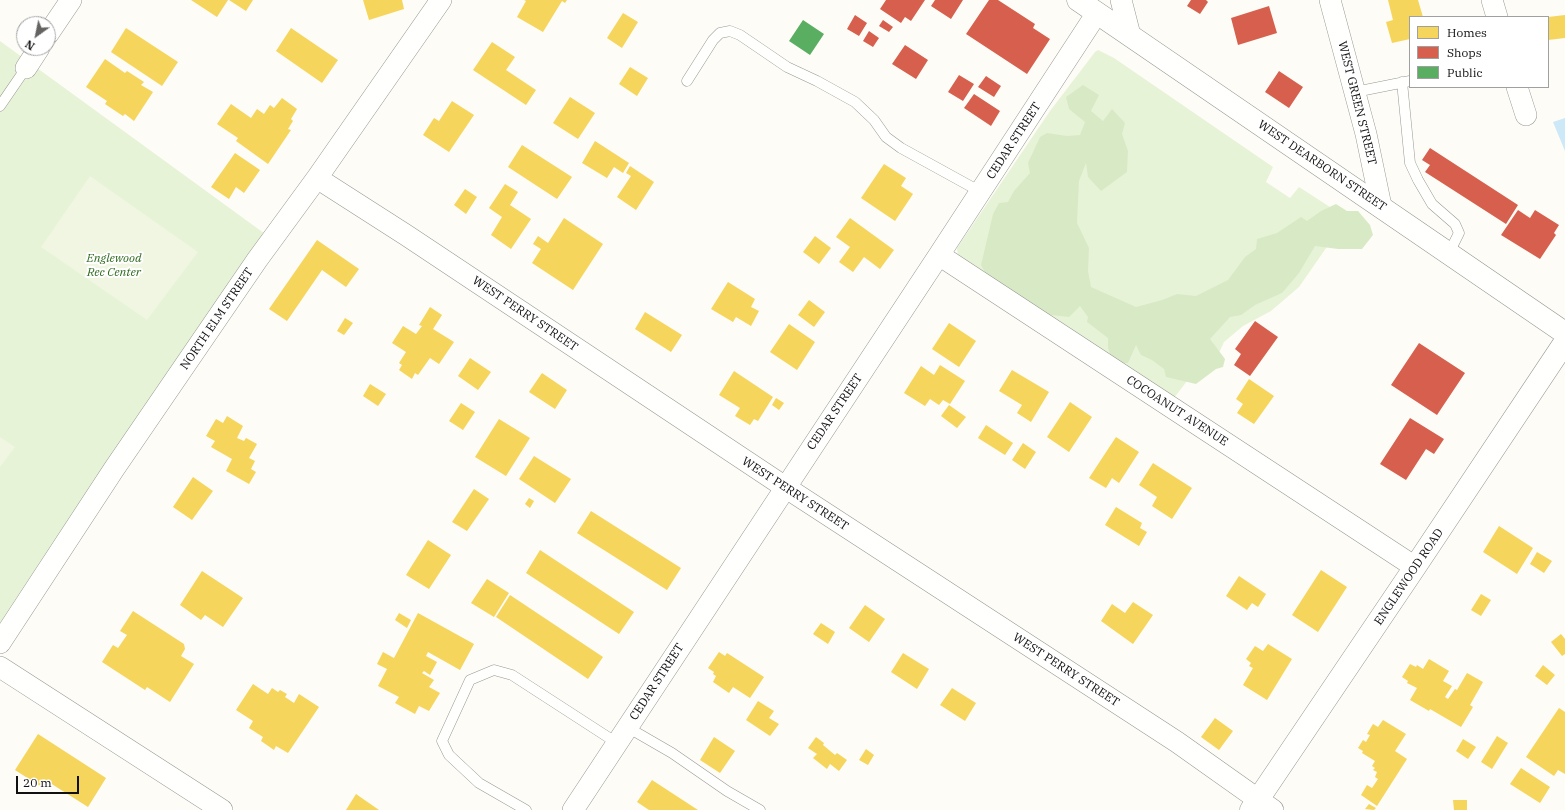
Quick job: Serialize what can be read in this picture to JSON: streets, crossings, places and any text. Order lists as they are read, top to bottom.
{
  "streets": {
    "street": [
      "WEST GREEN STREET",
      "CEDAR STREET",
      "WEST DEARBORN STREET",
      "WEST PERRY STREET",
      "NORTH ELM STREET",
      "COCOANUT AVENUE",
      "ENGLEWOOD ROAD"
    ]
  },
  "crossings": [
    ["WEST GREEN STREET", "WEST DEARBORN STREET"],
    ["CEDAR STREET", "WEST DEARBORN STREET"],
    ["CEDAR STREET", "WEST PERRY STREET"],
    ["CEDAR STREET", "COCOANUT AVENUE"],
    ["WEST PERRY STREET", "NORTH ELM STREET"],
    ["WEST PERRY STREET", "ENGLEWOOD ROAD"],
    ["COCOANUT AVENUE", "ENGLEWOOD ROAD"]
  ],
  "parks": ["Englewood Rec Center"],
  "legend": ["Homes", "Shops", "Public"],
  "scale_bar": "20 m",
  "north": "bottom left"
}
